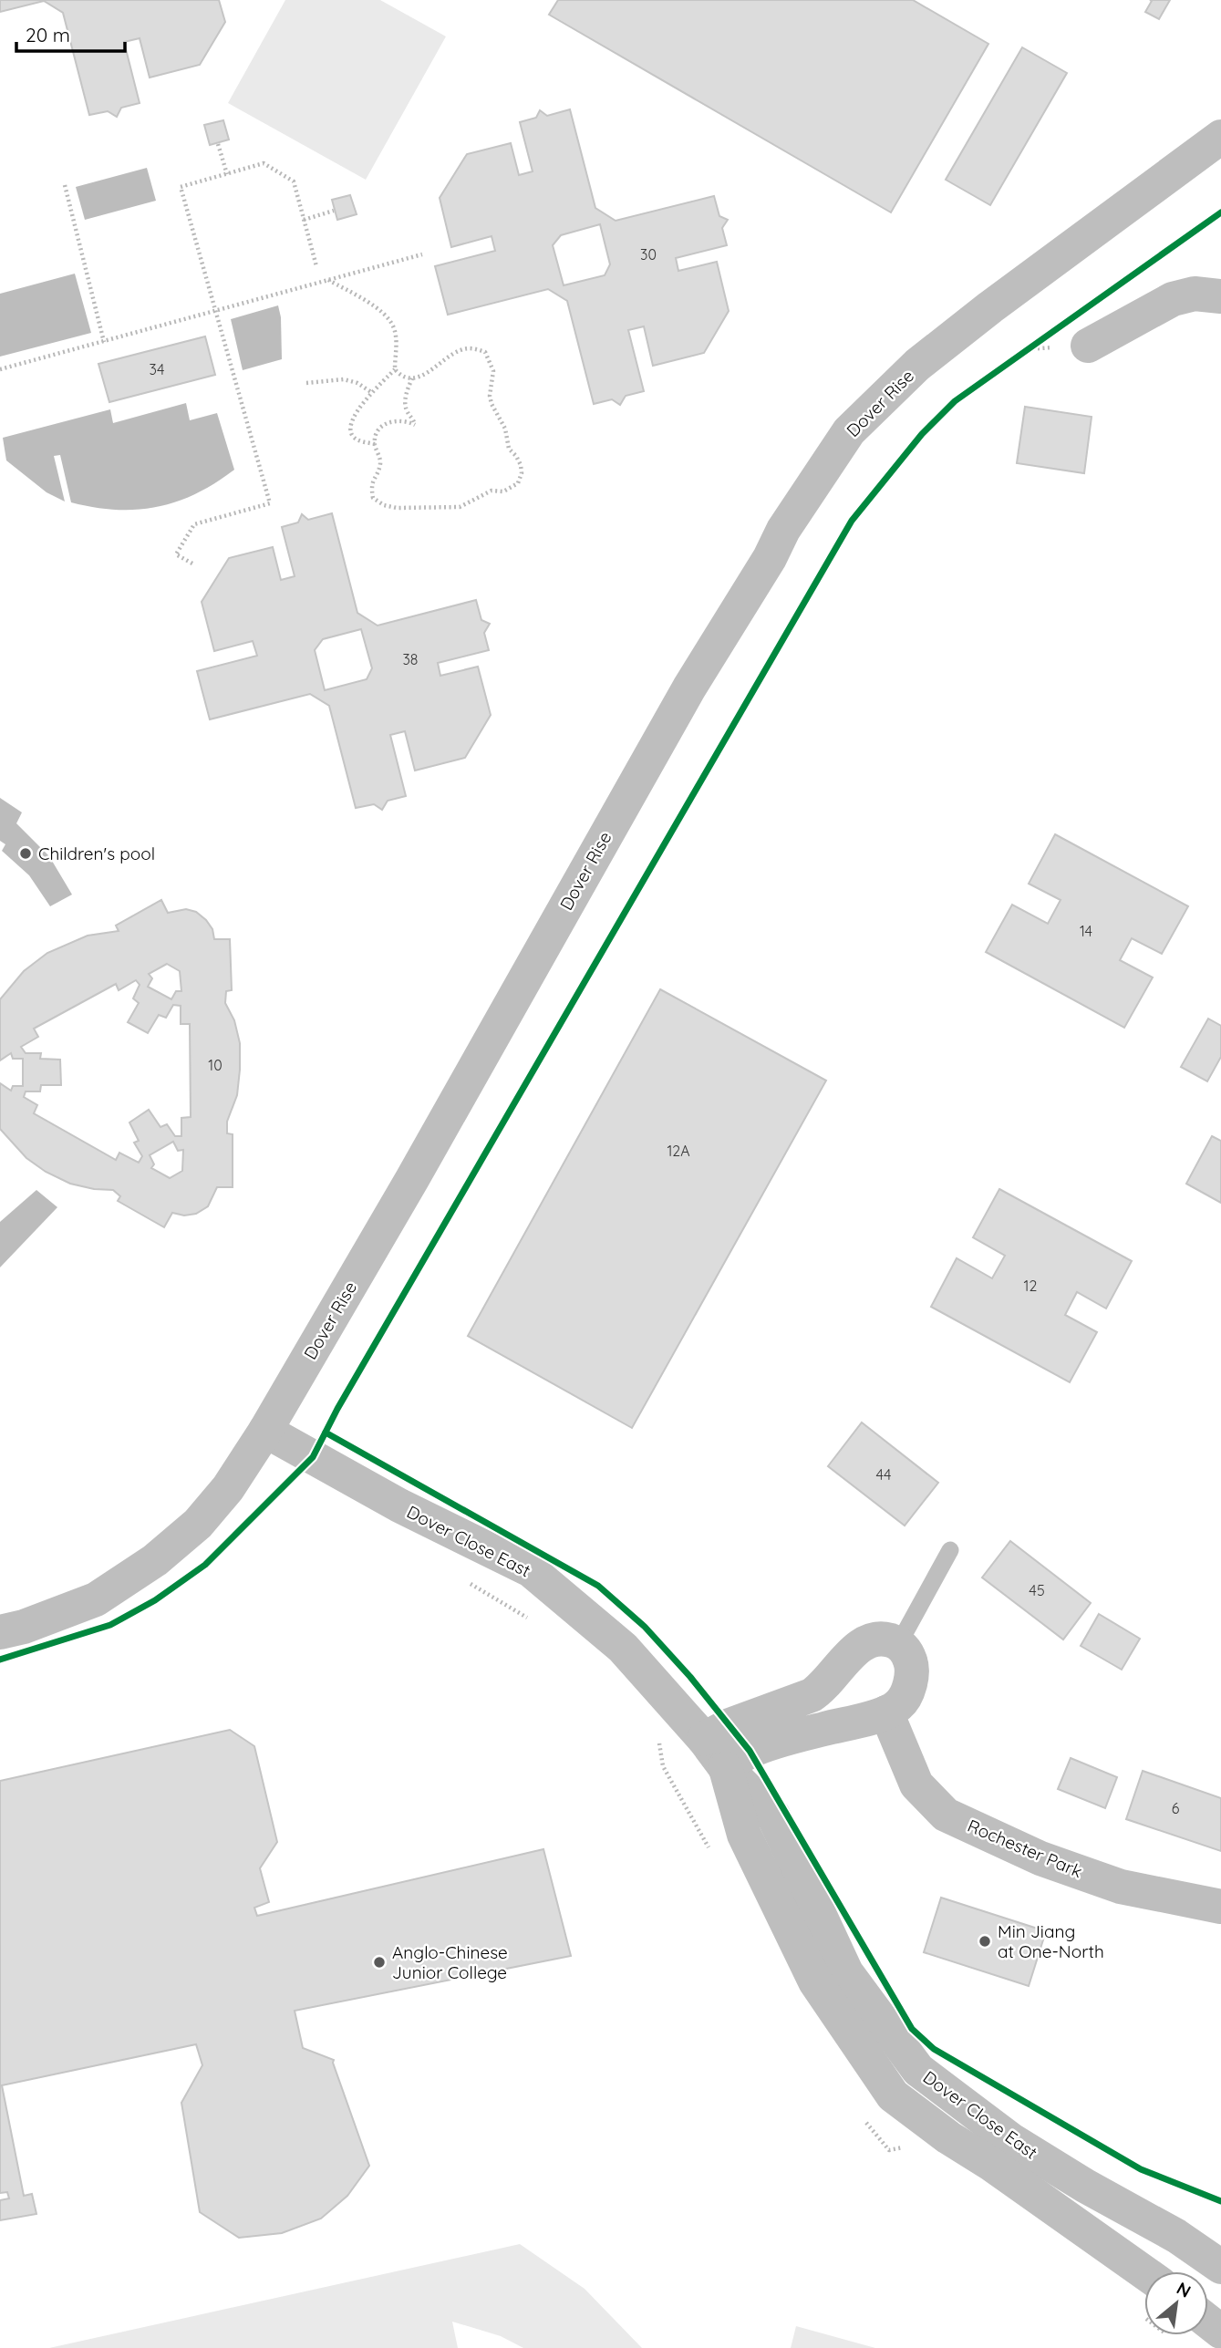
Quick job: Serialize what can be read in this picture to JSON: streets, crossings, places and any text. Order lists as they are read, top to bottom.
{
  "streets": {
    "street": ["Dover Rise", "Dover Close East", "Rochester Park"]
  },
  "crossings": [
    ["Dover Rise", "Dover Close East"]
  ],
  "places": ["Children's pool", "Min Jiang at One-North", "Anglo-Chinese Junior College"],
  "house_numbers": [
    "30",
    "34",
    "38",
    "14",
    "10",
    "12A",
    "12",
    "44",
    "45",
    "6"
  ],
  "scale_bar": "20 m",
  "north": "top right"
}
